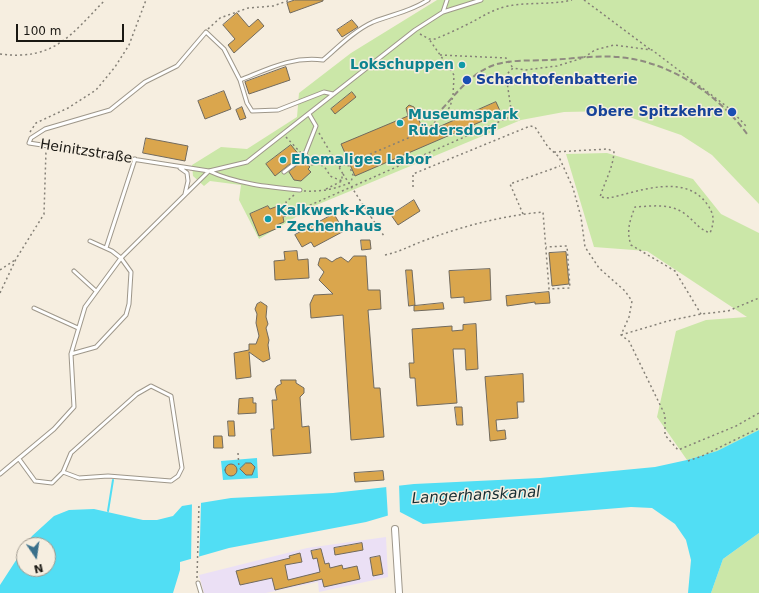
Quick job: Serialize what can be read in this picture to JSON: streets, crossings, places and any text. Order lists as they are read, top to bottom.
{
  "streets": {
    "lane": ["Heinitzstraße"]
  },
  "water": ["Langerhanskanal"],
  "places": [
    "Lokschuppen",
    "Schachtofenbatterie",
    "Obere Spitzkehre",
    "Museumspark Rüdersdorf",
    "Ehemaliges Labor",
    "Kalkwerk-Kaue - Zechenhaus"
  ],
  "scale_bar": "100 m",
  "north": "bottom"
}
